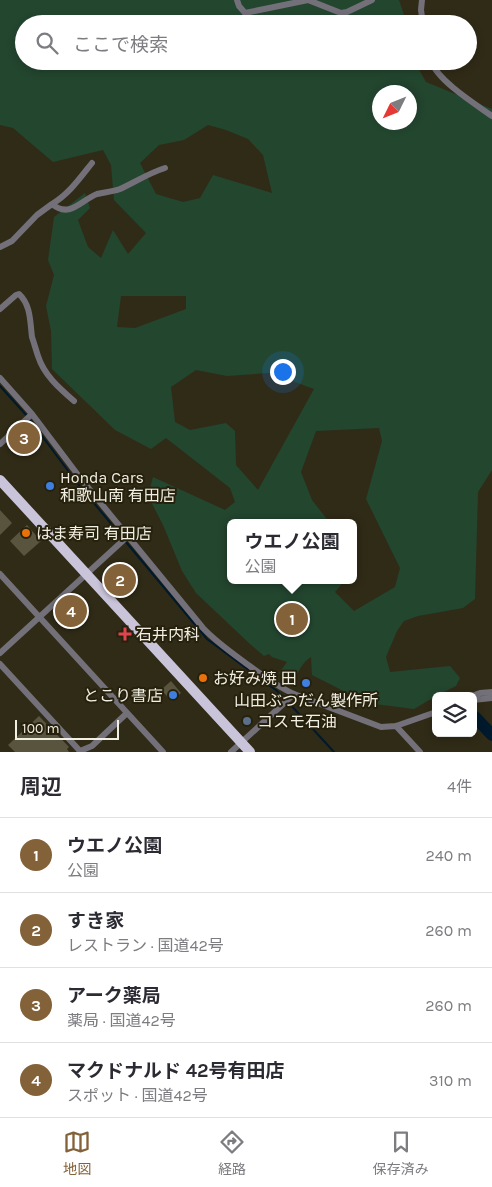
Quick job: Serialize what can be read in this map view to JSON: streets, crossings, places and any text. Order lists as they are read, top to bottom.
{
  "places": {
    "other": [
      "Honda Cars 和歌山南 有田店",
      "はま寿司 有田店",
      "お好み焼 田",
      "山田ぶつだん製作所",
      "とこり書店",
      "コスモ石油"
    ],
    "health": ["石井内科"]
  },
  "scale_bar": "100 m",
  "north": "bottom left",
  "page": {
    "search": "ここで検索",
    "pins": [
      "3",
      "2",
      "4",
      "1"
    ],
    "popup": ["ウエノ公園", "公園"],
    "scale": "100 m",
    "heading": ["周辺", "4件"],
    "list": [
      {
        "mark": "1",
        "name": "ウエノ公園",
        "note": "公園",
        "value": "240 m"
      },
      {
        "mark": "2",
        "name": "すき家",
        "note": "レストラン · 国道42号",
        "value": "260 m"
      },
      {
        "mark": "3",
        "name": "アーク薬局",
        "note": "薬局 · 国道42号",
        "value": "260 m"
      },
      {
        "mark": "4",
        "name": "マクドナルド 42号有田店",
        "note": "スポット · 国道42号",
        "value": "310 m"
      }
    ],
    "nav": ["地図", "経路", "保存済み"]
  }
}
